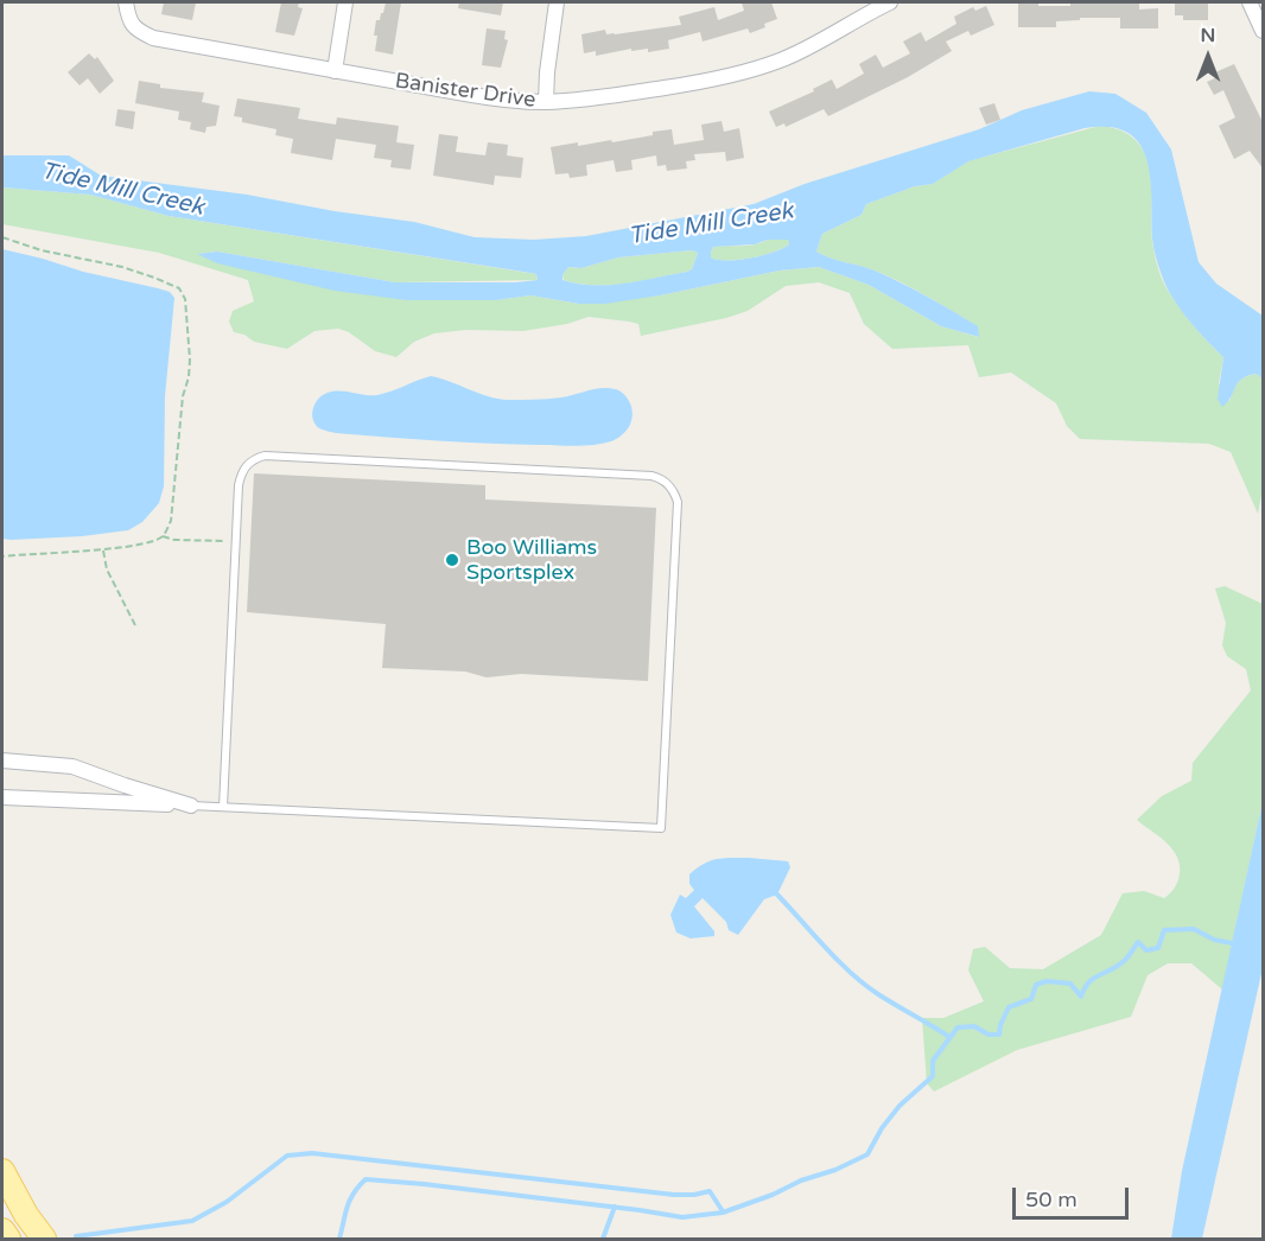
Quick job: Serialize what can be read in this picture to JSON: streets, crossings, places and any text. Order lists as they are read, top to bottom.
{
  "streets": {
    "street": ["Banister Drive"]
  },
  "water": ["Tide Mill Creek"],
  "places": ["Boo Williams Sportsplex"],
  "scale_bar": "50 m",
  "north": "top"
}
